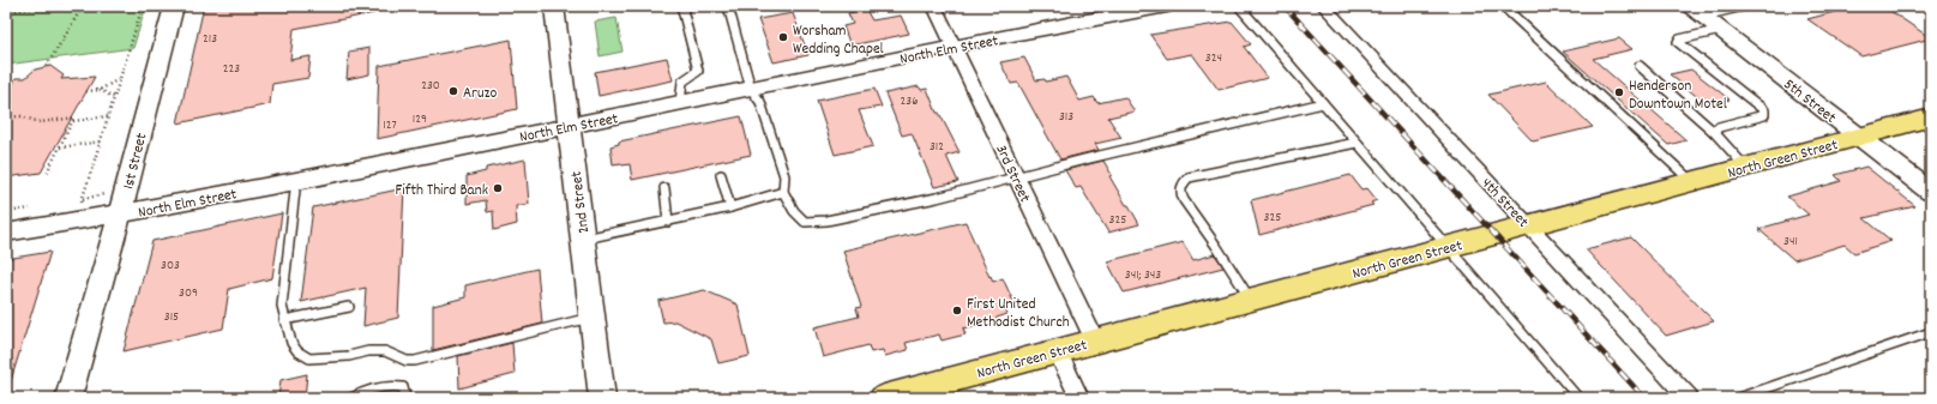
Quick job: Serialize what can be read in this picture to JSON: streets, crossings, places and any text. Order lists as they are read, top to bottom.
{
  "streets": {
    "main road": ["North Green Street"],
    "street": [
      "North Elm Street",
      "5th Street",
      "1st Street",
      "3rd Street",
      "4th Street",
      "2nd Street"
    ]
  },
  "crossings": [
    ["North Elm Street", "1st Street"],
    ["North Elm Street", "3rd Street"],
    ["North Elm Street", "2nd Street"],
    ["5th Street", "North Green Street"],
    ["North Green Street", "3rd Street"],
    ["North Green Street", "4th Street"]
  ],
  "places": [
    "Worsham Wedding Chapel",
    "Aruzo",
    "Henderson Downtown Motel",
    "Fifth Third Bank",
    "First United Methodist Church"
  ],
  "house_numbers": [
    "213",
    "324",
    "223",
    "230",
    "236",
    "313",
    "129",
    "127",
    "312",
    "325",
    "325",
    "341",
    "303",
    "341; 343",
    "309",
    "315"
  ]
}
